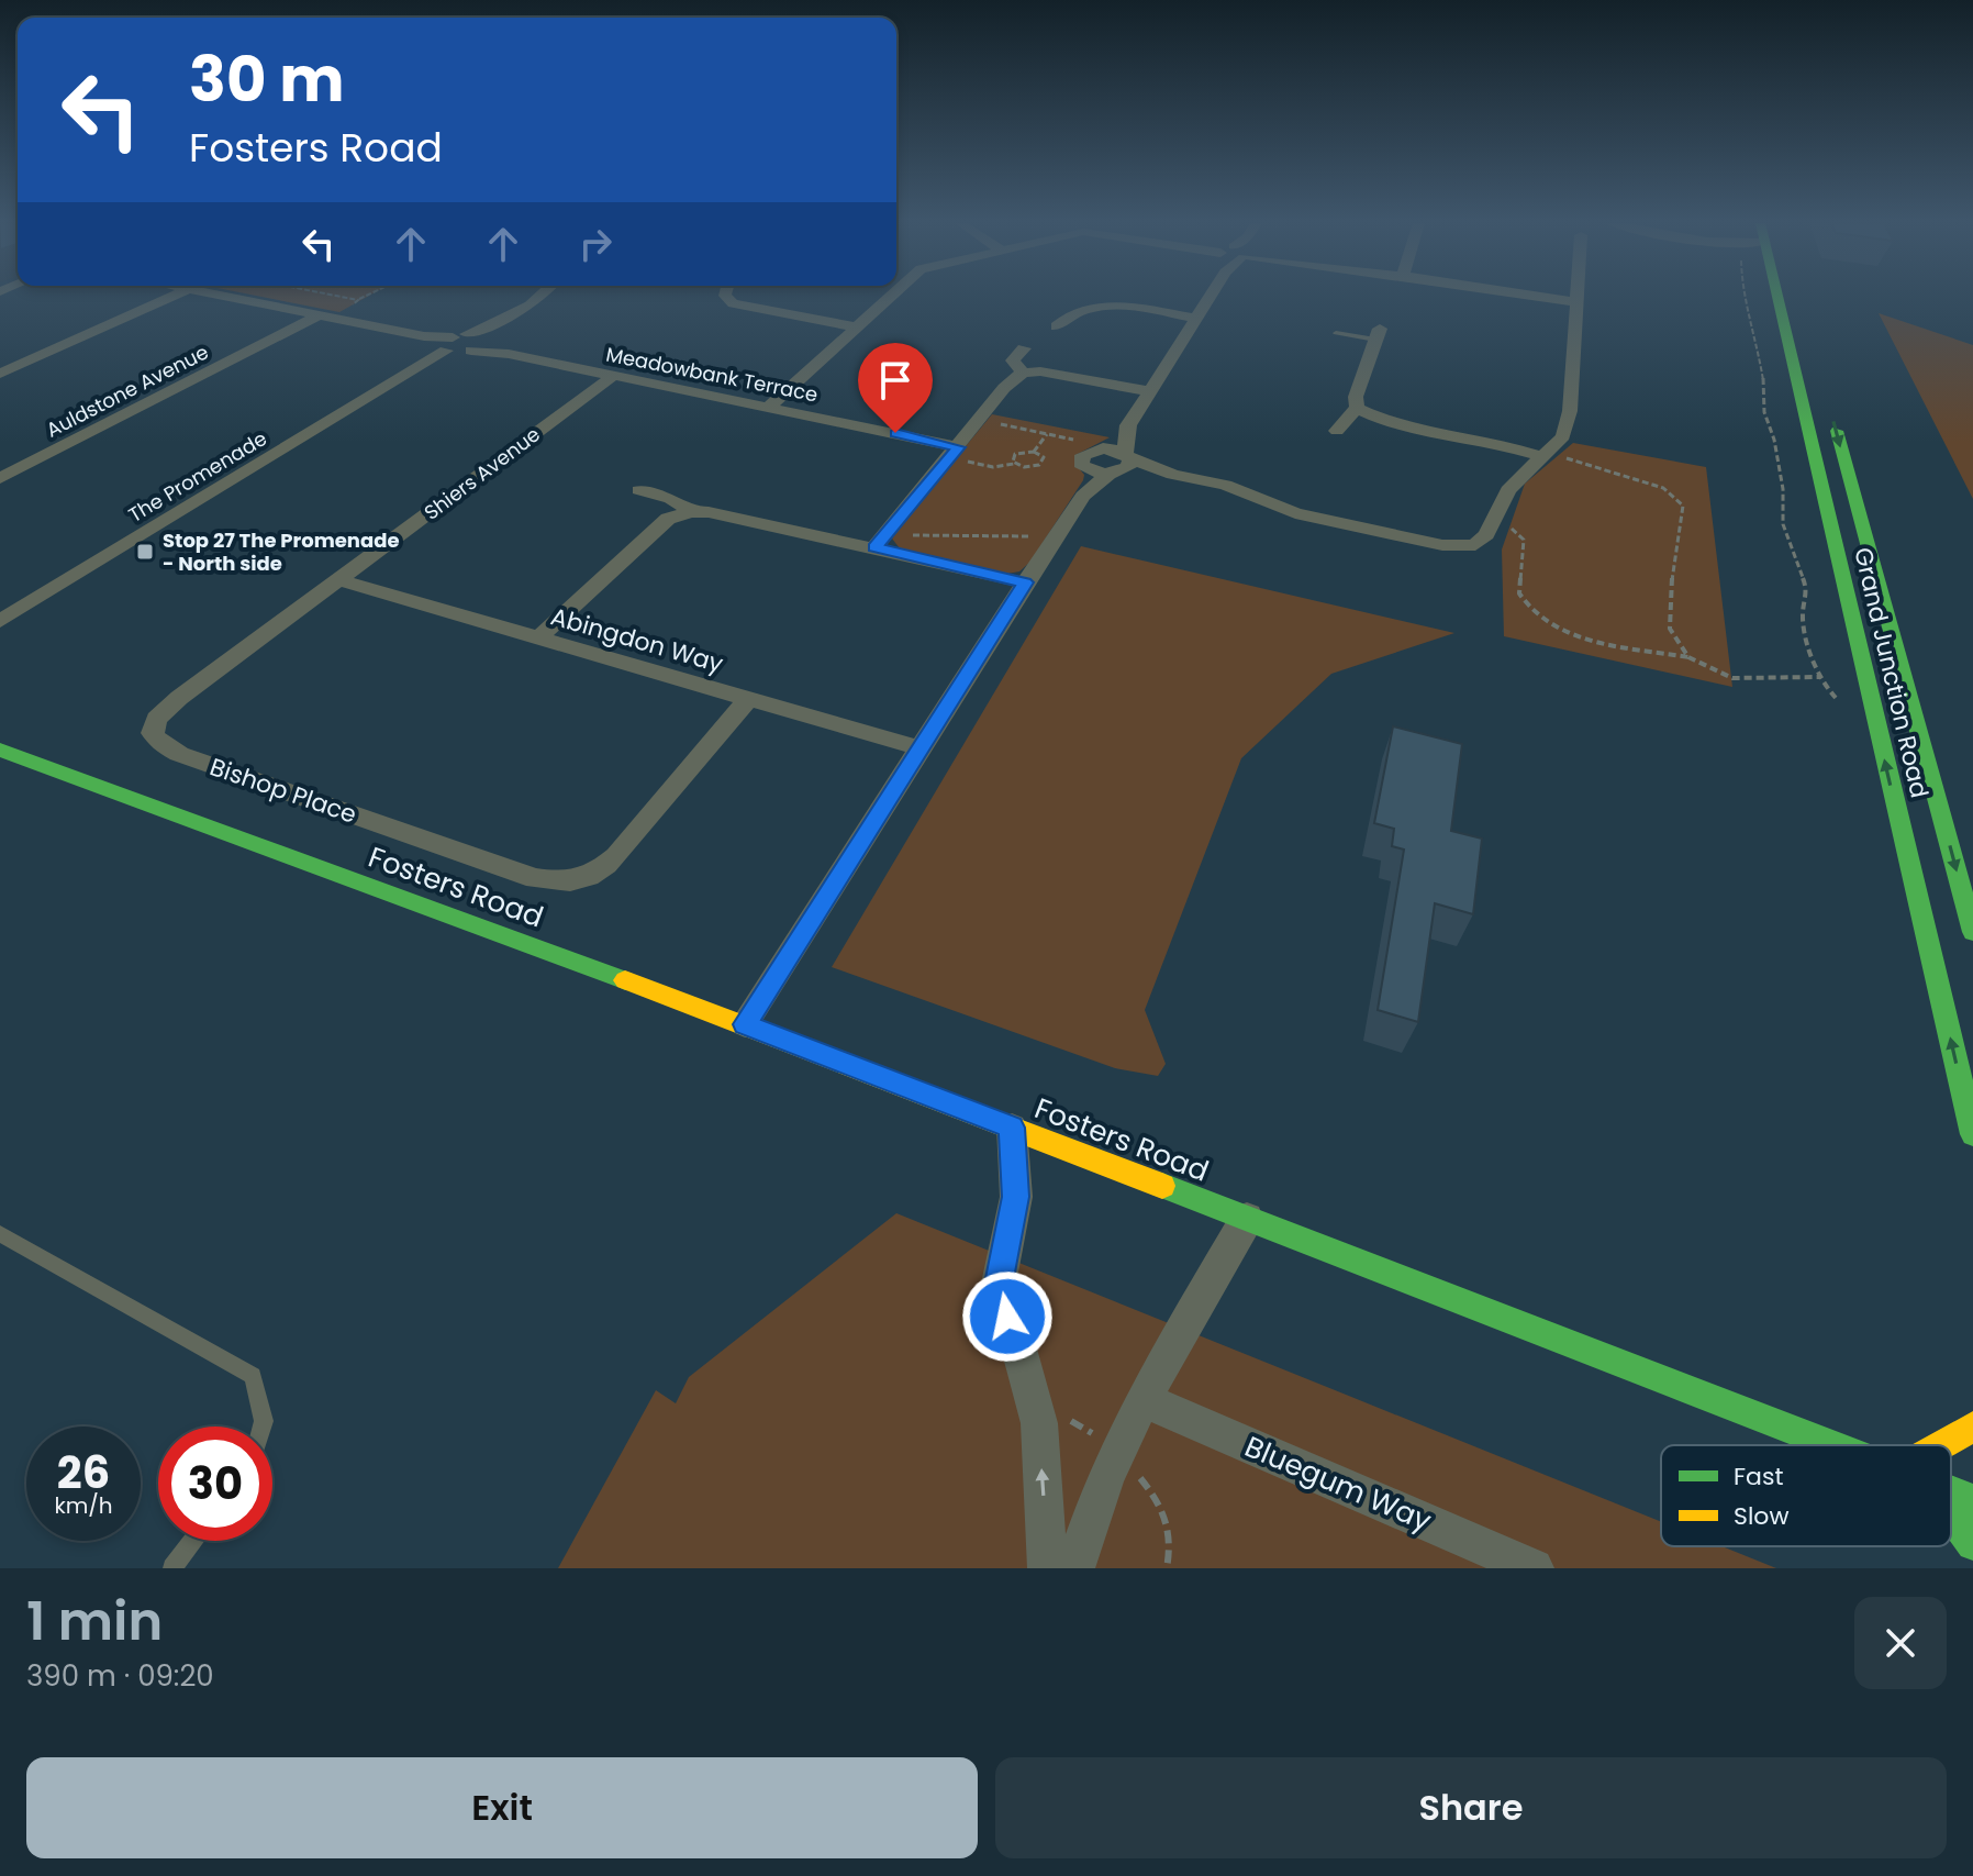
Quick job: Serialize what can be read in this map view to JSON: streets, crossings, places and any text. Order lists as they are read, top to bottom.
{
  "streets": {
    "main road": ["Grand Junction Road", "Fosters Road"],
    "street": [
      "Meadowbank Terrace",
      "Auldstone Avenue",
      "Shiers Avenue",
      "The Promenade",
      "Abingdon Way",
      "Bishop Place",
      "Bluegum Way"
    ]
  },
  "crossings": [
    ["Meadowbank Terrace", "Auldstone Avenue"],
    ["Meadowbank Terrace", "Shiers Avenue"],
    ["Meadowbank Terrace", "The Promenade"],
    ["Shiers Avenue", "Abingdon Way"],
    ["Shiers Avenue", "Bishop Place"],
    ["Abingdon Way", "Bishop Place"]
  ],
  "places": {
    "transit": ["Stop 27 The Promenade - North side"]
  },
  "legend": ["Fast", "Slow"],
  "page": {
    "turn": ["30 m", "Fosters Road"],
    "speed": "26 km/h",
    "limit": "30",
    "heading": ["1 min", "390 m · 09:20"],
    "buttons": ["Exit", "Share"]
  }
}
